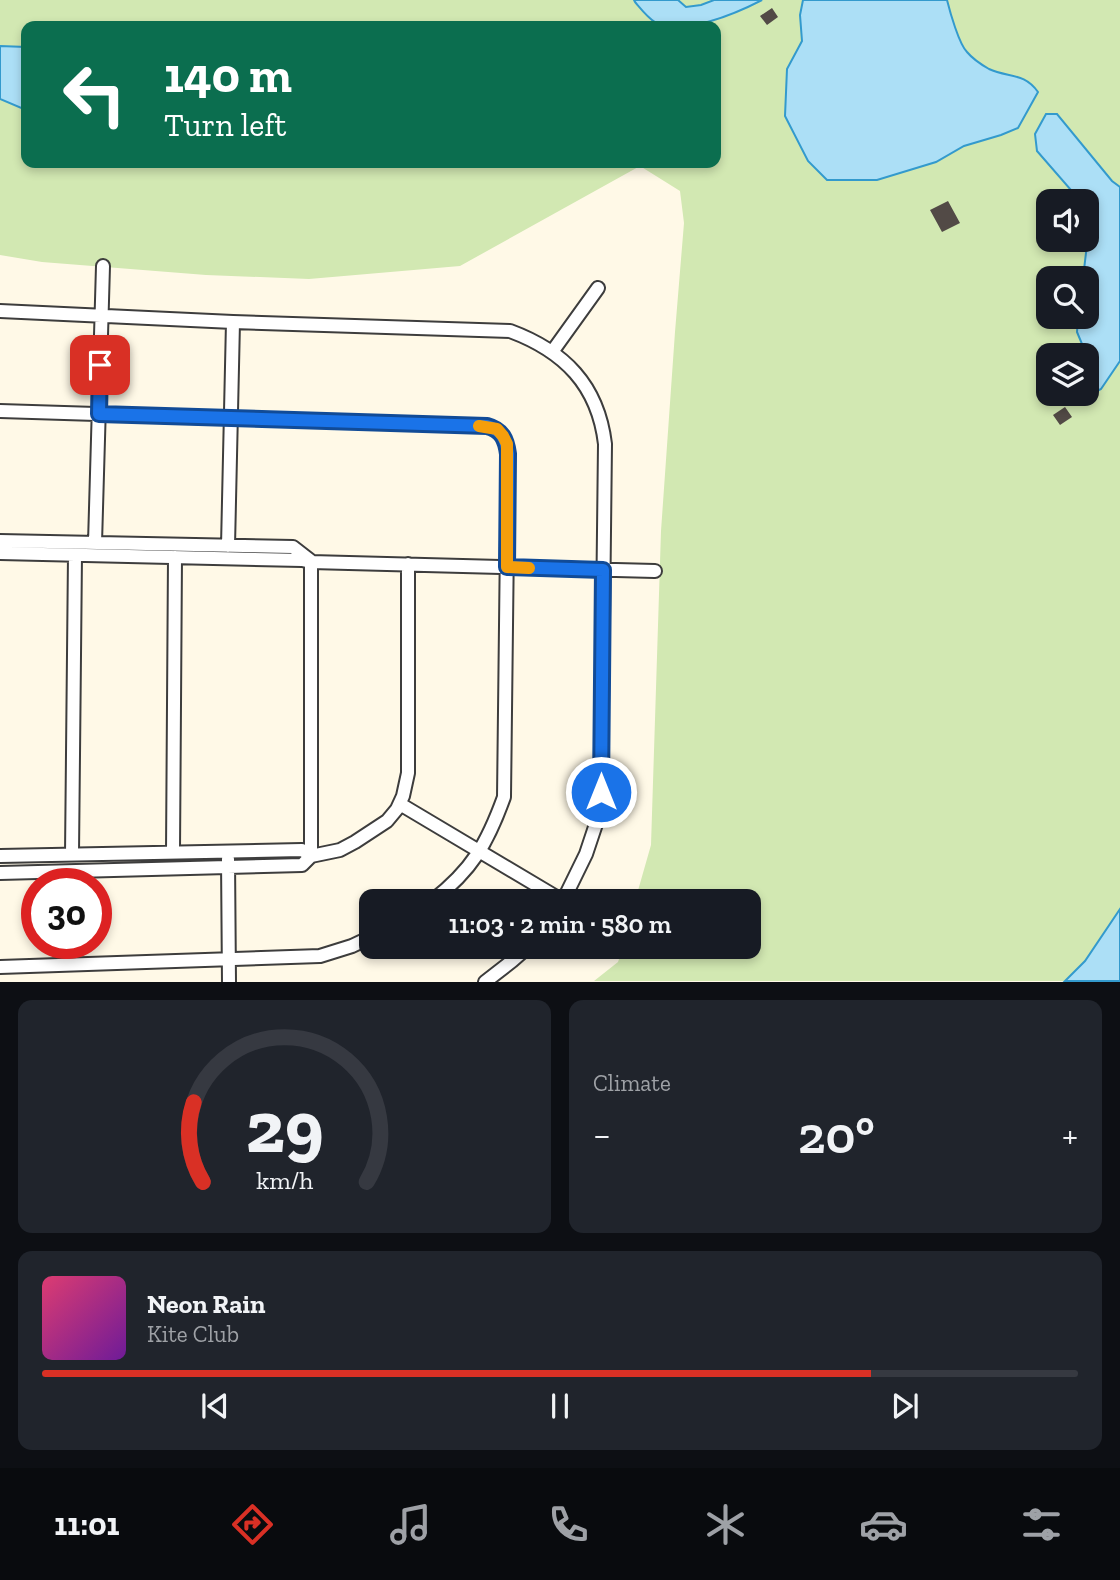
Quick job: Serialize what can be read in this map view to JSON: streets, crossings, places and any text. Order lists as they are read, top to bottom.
{
  "page": {
    "turn": ["140 m", "Turn left"],
    "limit": "30",
    "trip": "11:03 · 2 min · 580 m",
    "tile": "Climate",
    "heat": ["−", "20°", "+"],
    "song": ["Neon Rain", "Kite Club"],
    "tabs": "11:01",
    "gauge": ["29", "km/h"]
  }
}
